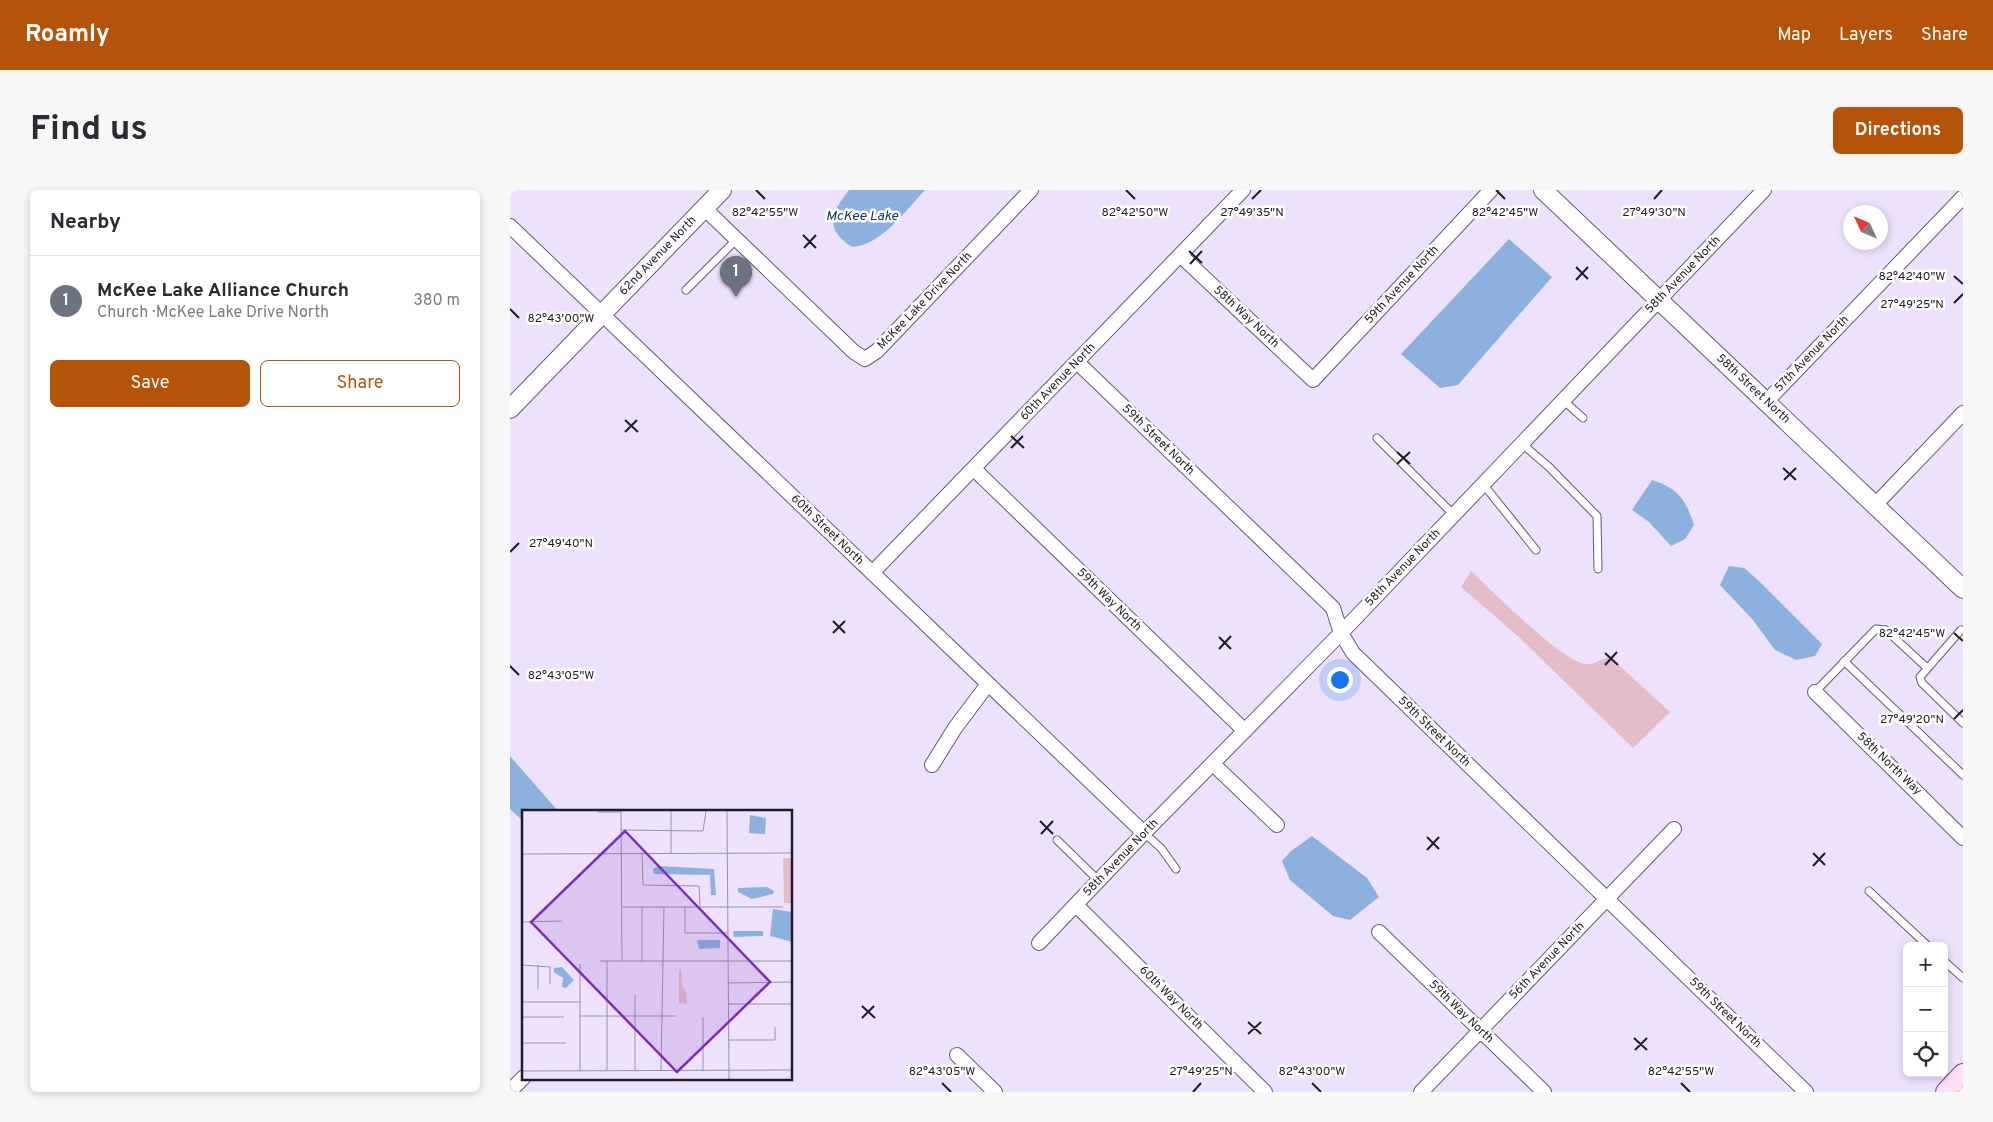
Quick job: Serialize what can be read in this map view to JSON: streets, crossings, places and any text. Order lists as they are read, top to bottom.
{
  "streets": {
    "street": [
      "62nd Avenue North",
      "58th Avenue North",
      "59th Avenue North",
      "McKee Lake Drive North",
      "58th Way North",
      "57th Avenue North",
      "60th Avenue North",
      "58th Street North",
      "59th Street North",
      "60th Street North",
      "59th Way North",
      "58th North Way",
      "56th Avenue North",
      "60th Way North"
    ]
  },
  "crossings": [
    ["62nd Avenue North", "McKee Lake Drive North"],
    ["62nd Avenue North", "60th Street North"],
    ["58th Avenue North", "58th Street North"],
    ["58th Avenue North", "59th Street North"],
    ["58th Avenue North", "60th Street North"],
    ["58th Avenue North", "59th Way North"],
    ["58th Avenue North", "60th Way North"],
    ["59th Avenue North", "58th Way North"],
    ["58th Way North", "60th Avenue North"],
    ["57th Avenue North", "58th Street North"],
    ["60th Avenue North", "59th Street North"],
    ["60th Avenue North", "60th Street North"],
    ["60th Avenue North", "59th Way North"],
    ["59th Street North", "56th Avenue North"],
    ["59th Way North", "56th Avenue North"]
  ],
  "water": ["McKee Lake"],
  "north": "top left",
  "page": {
    "header": "Roamly",
    "nav": ["Map", "Layers", "Share"],
    "buttons": [
      "Directions",
      ["Save", "Share"]
    ],
    "title": "Find us",
    "heading": "Nearby",
    "list": [
      {
        "mark": "1",
        "name": "McKee Lake Alliance Church",
        "note": "Church · McKee Lake Drive North",
        "value": "380 m"
      }
    ],
    "pins": "1",
    "map_buttons": ["+", "−"]
  },
  "coordinates": [
    "82°42'55\"W",
    "82°42'50\"W",
    "82°42'45\"W",
    "27°49'35\"N",
    "27°49'30\"N",
    "82°42'40\"W",
    "27°49'25\"N",
    "82°43'00\"W",
    "27°49'40\"N",
    "82°43'05\"W",
    "27°49'20\"N"
  ]
}
